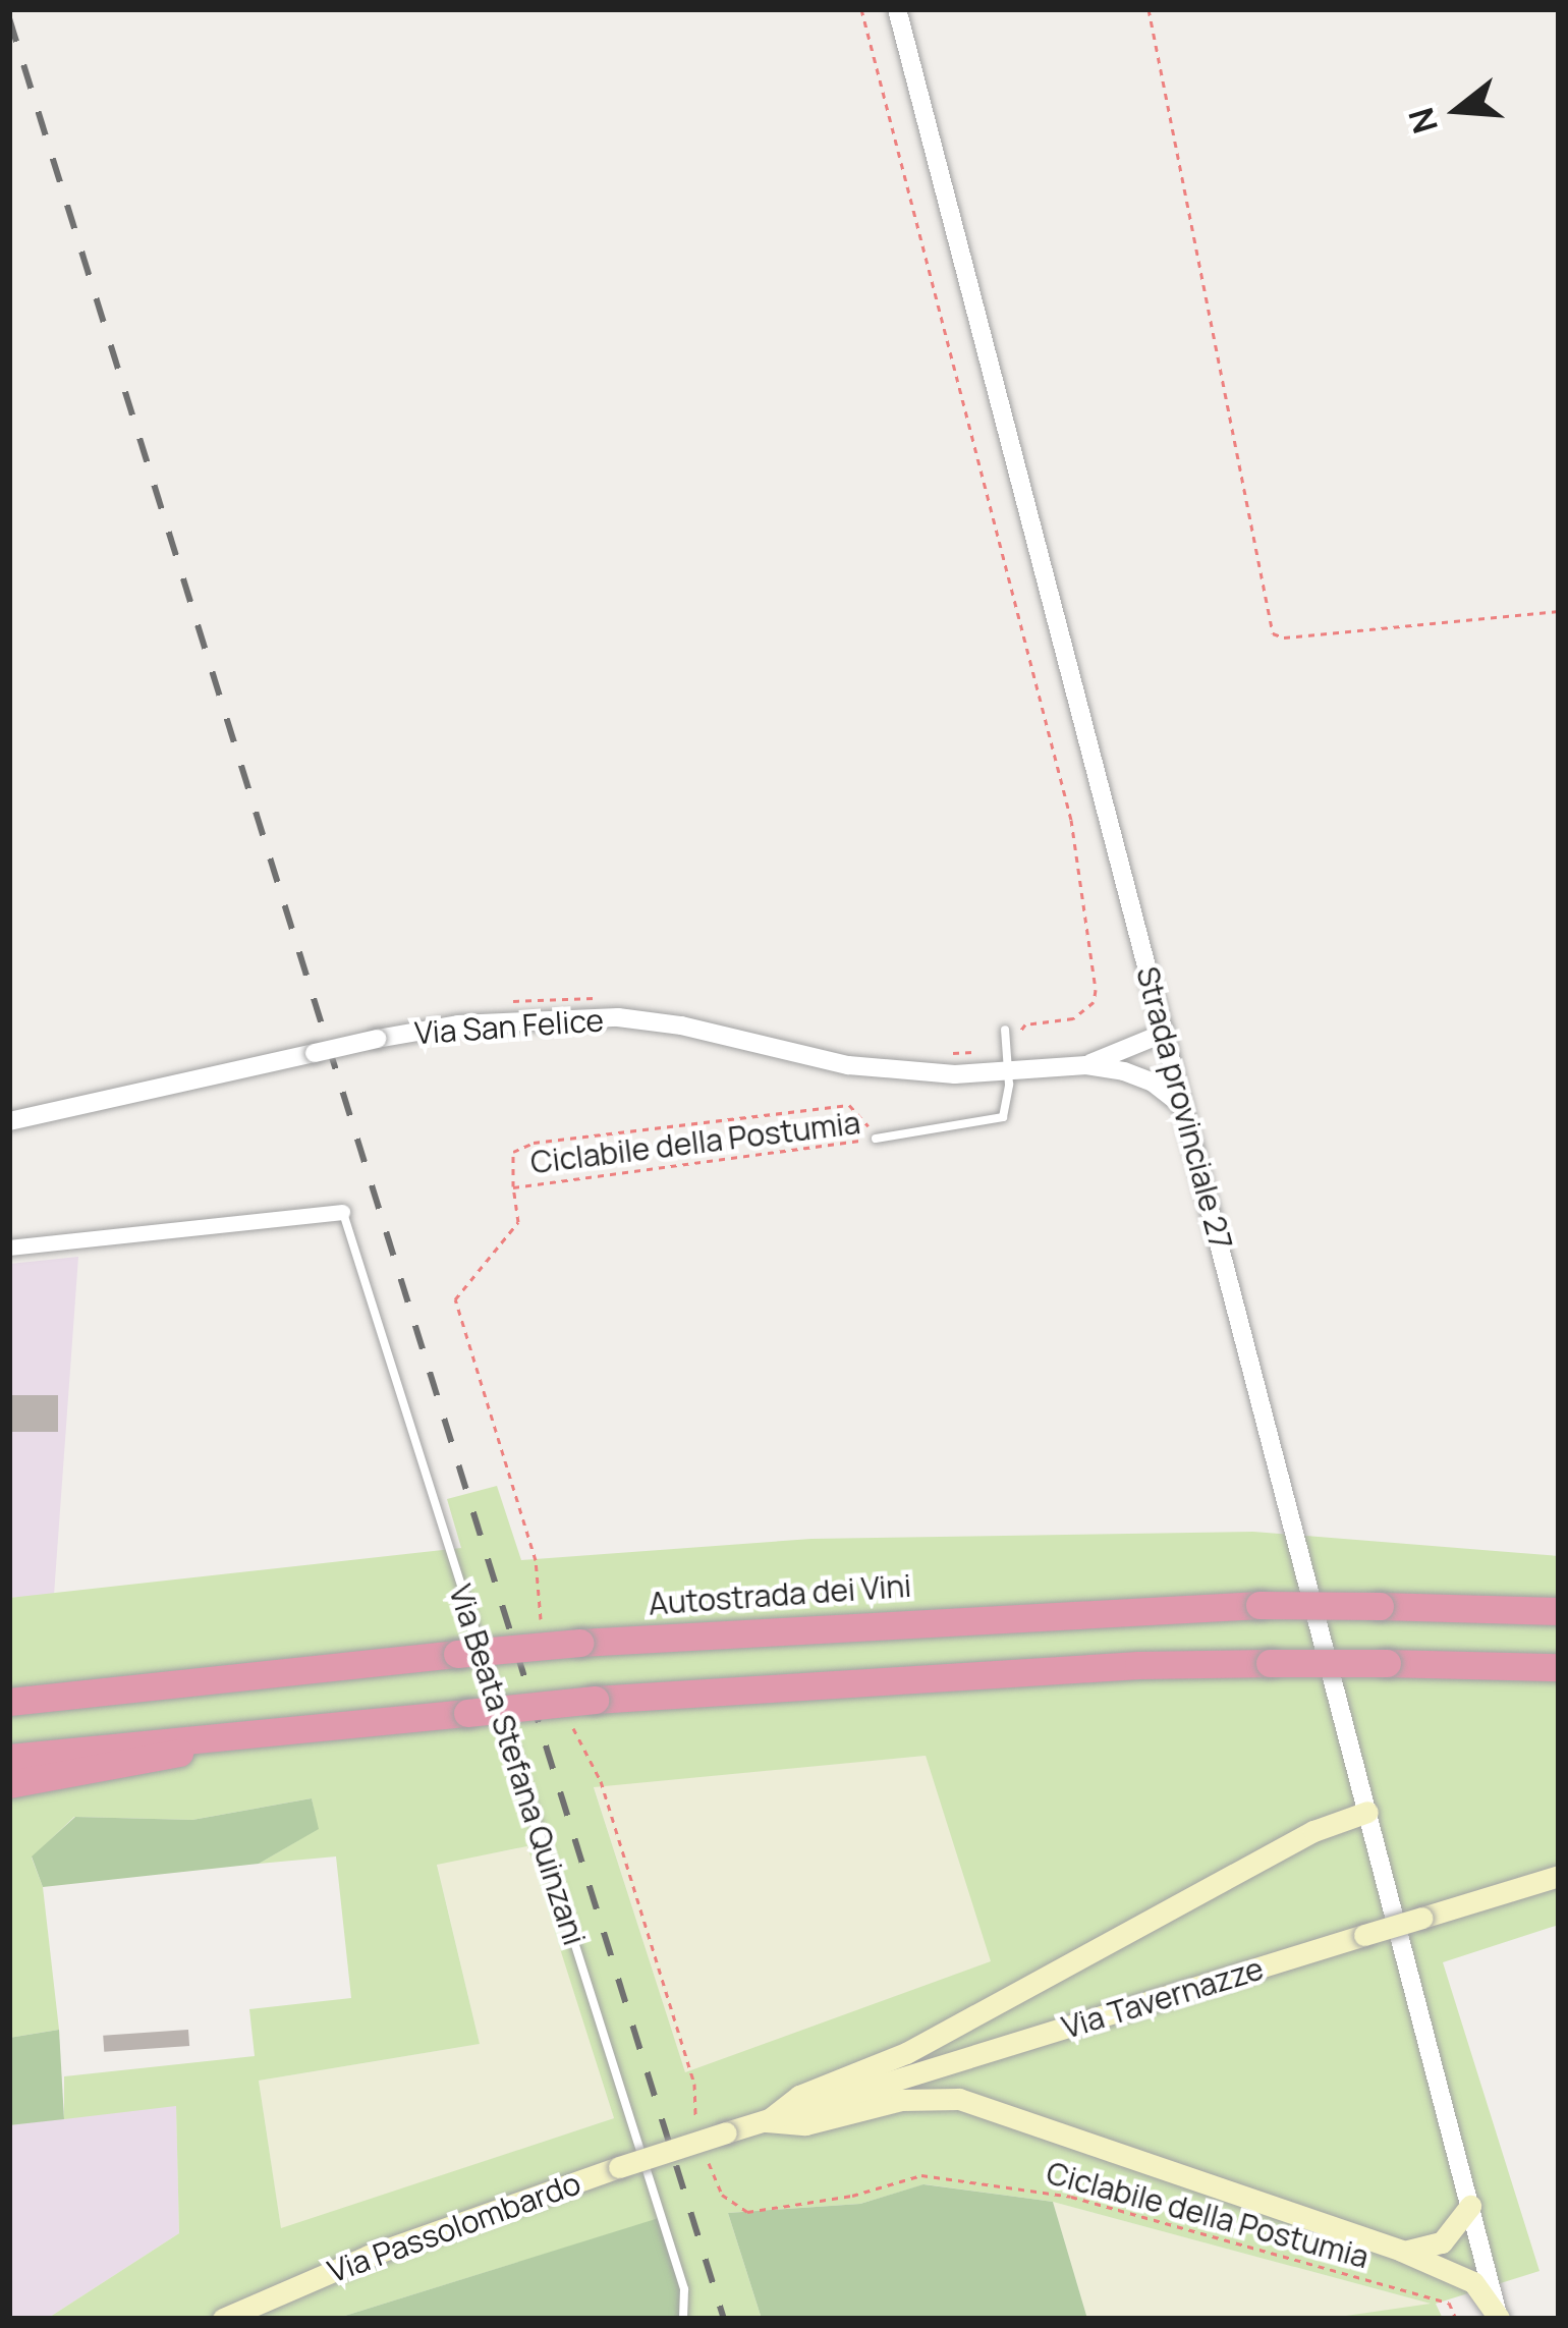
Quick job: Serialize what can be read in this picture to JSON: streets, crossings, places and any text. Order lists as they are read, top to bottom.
{
  "streets": {
    "highway": ["Autostrada dei Vini"],
    "main road": ["Via Tavernazze", "Via Passolombardo"],
    "street": ["Via San Felice", "Strada provinciale 27"],
    "lane": ["Via Beata Stefana Quinzani"],
    "path": ["Ciclabile della Postumia"]
  },
  "crossings": [
    ["Via Tavernazze", "Via Passolombardo"]
  ],
  "north": "left"
}
